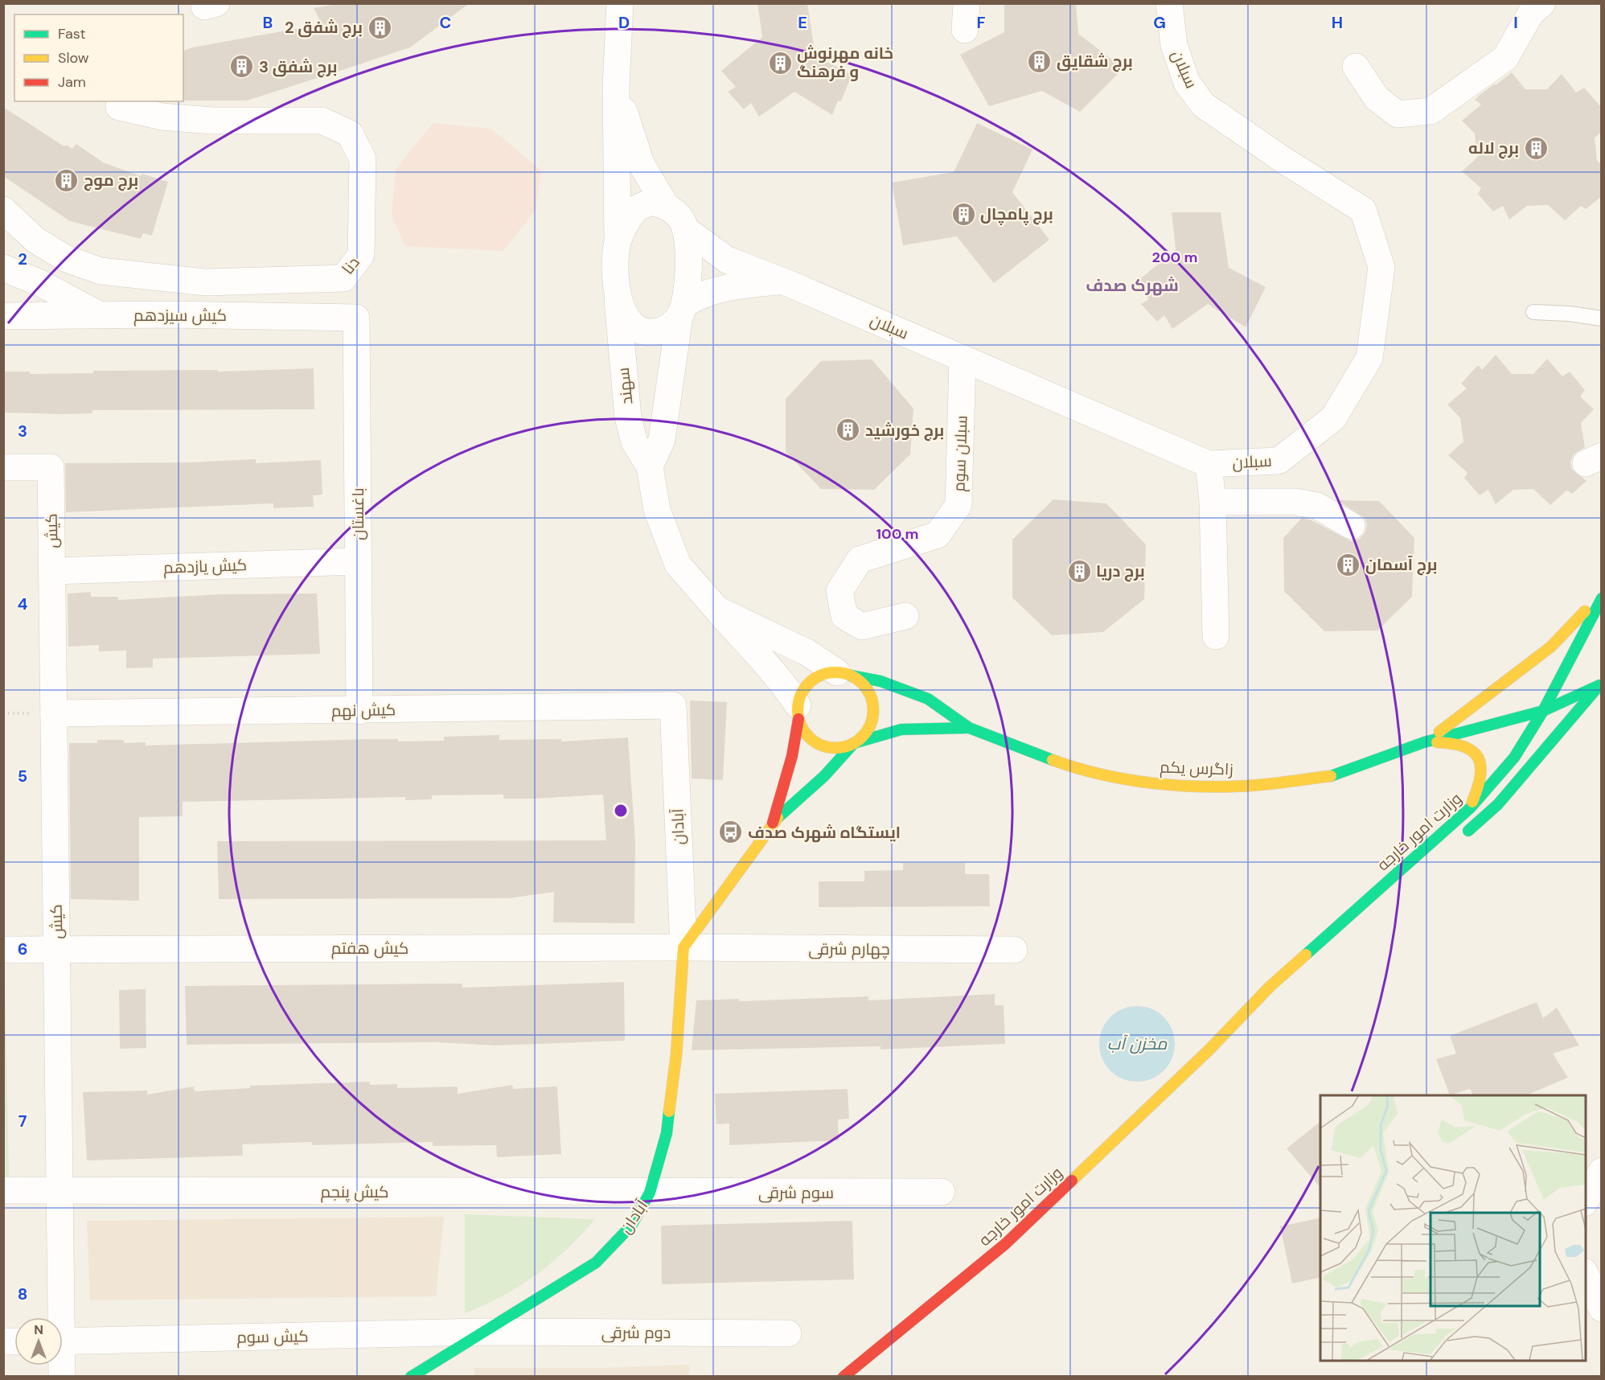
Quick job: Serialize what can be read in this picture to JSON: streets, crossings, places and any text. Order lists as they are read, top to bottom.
{
  "streets": {
    "main road": ["زاگرس یکم", "آبادان", "وزارت امور خارجه"],
    "street": [
      "سبلان",
      "دنا",
      "کیش سیزدهم",
      "سهند",
      "سبلان سوم",
      "باغستان",
      "کیش",
      "کیش یازدهم",
      "کیش نهم",
      "کیش هفتم",
      "چهارم شرقی",
      "کیش پنجم",
      "سوم شرقی",
      "دوم شرقی",
      "کیش سوم"
    ]
  },
  "crossings": [
    ["سبلان", "سهند"],
    ["سبلان", "سبلان سوم"],
    ["کیش سیزدهم", "باغستان"],
    ["سهند", "زاگرس یکم"],
    ["باغستان", "کیش یازدهم"],
    ["باغستان", "کیش نهم"],
    ["کیش", "کیش یازدهم"],
    ["کیش", "کیش نهم"],
    ["کیش", "کیش هفتم"],
    ["کیش", "کیش پنجم"],
    ["کیش نهم", "آبادان"],
    ["آبادان", "کیش هفتم"],
    ["آبادان", "چهارم شرقی"],
    ["آبادان", "کیش پنجم"],
    ["آبادان", "سوم شرقی"],
    ["آبادان", "دوم شرقی"],
    ["آبادان", "کیش سوم"],
    ["کیش هفتم", "چهارم شرقی"],
    ["کیش پنجم", "سوم شرقی"],
    ["دوم شرقی", "کیش سوم"]
  ],
  "districts": ["شهرک صدف"],
  "water": ["مخزن آب"],
  "places": {
    "building": [
      "برج شفق 2",
      "برج شقایق",
      "خانه مهرنوش و فرهنگ",
      "برج شفق 3",
      "برج لاله",
      "برج موج",
      "برج پامچال",
      "برج خورشید",
      "برج آسمان",
      "برج دریا"
    ],
    "bus stop": ["ایستگاه شهرک صدف"]
  },
  "legend": ["Fast", "Slow", "Jam"],
  "north": "top",
  "grid": {
    "columns": [
      "B",
      "C",
      "D",
      "E",
      "F",
      "G",
      "H",
      "I"
    ],
    "rows": [
      "2",
      "3",
      "4",
      "5",
      "6",
      "7",
      "8"
    ]
  },
  "rings": ["200 m", "100 m"]
}
